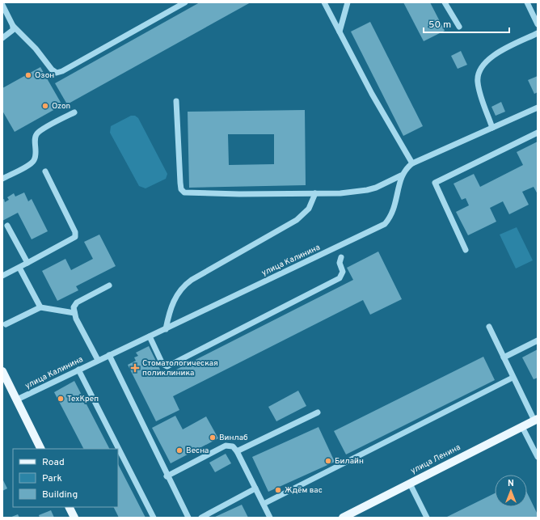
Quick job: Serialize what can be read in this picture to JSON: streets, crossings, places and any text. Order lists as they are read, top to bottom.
{
  "streets": {
    "main road": ["улица Ленина"],
    "street": ["улица Калинина"]
  },
  "places": {
    "other": [
      "Озон",
      "Ozon",
      "ТехКреп",
      "Винлаб",
      "Весна",
      "Билайн",
      "Ждём вас"
    ],
    "health": ["Стоматологическая поликлиника"]
  },
  "legend": ["Road", "Park", "Building"],
  "scale_bar": "50 m",
  "north": "top"
}
